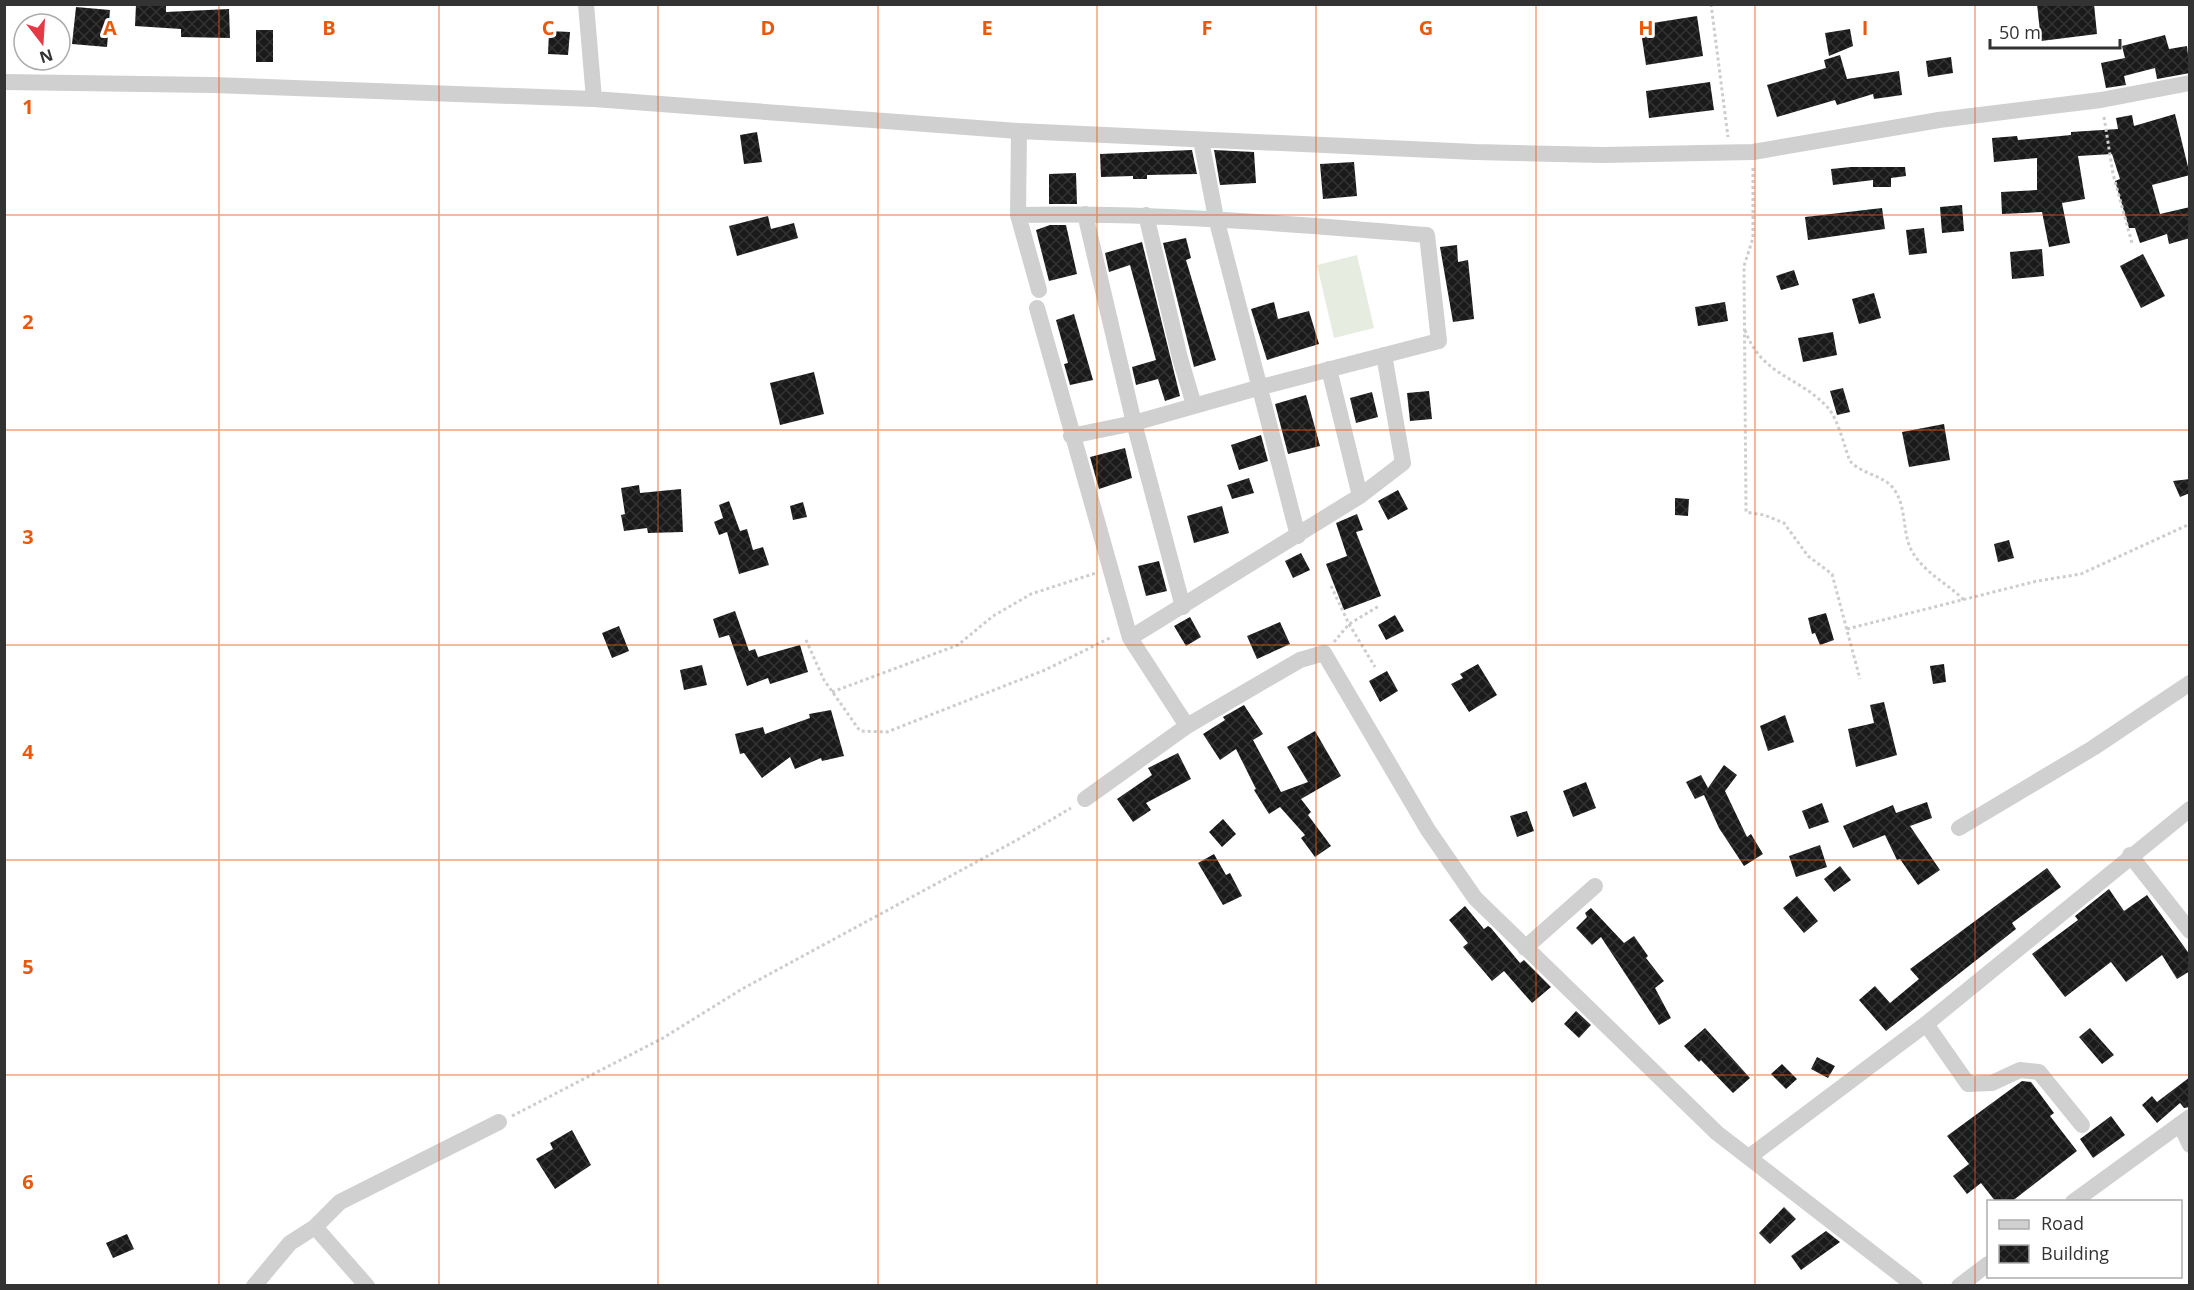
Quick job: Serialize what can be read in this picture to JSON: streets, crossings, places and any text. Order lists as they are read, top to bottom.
{
  "legend": ["Road", "Building"],
  "scale_bar": "50 m",
  "north": "bottom",
  "grid": {
    "columns": [
      "A",
      "B",
      "C",
      "D",
      "E",
      "F",
      "G",
      "H",
      "I"
    ],
    "rows": [
      "1",
      "2",
      "3",
      "4",
      "5",
      "6"
    ]
  }
}
